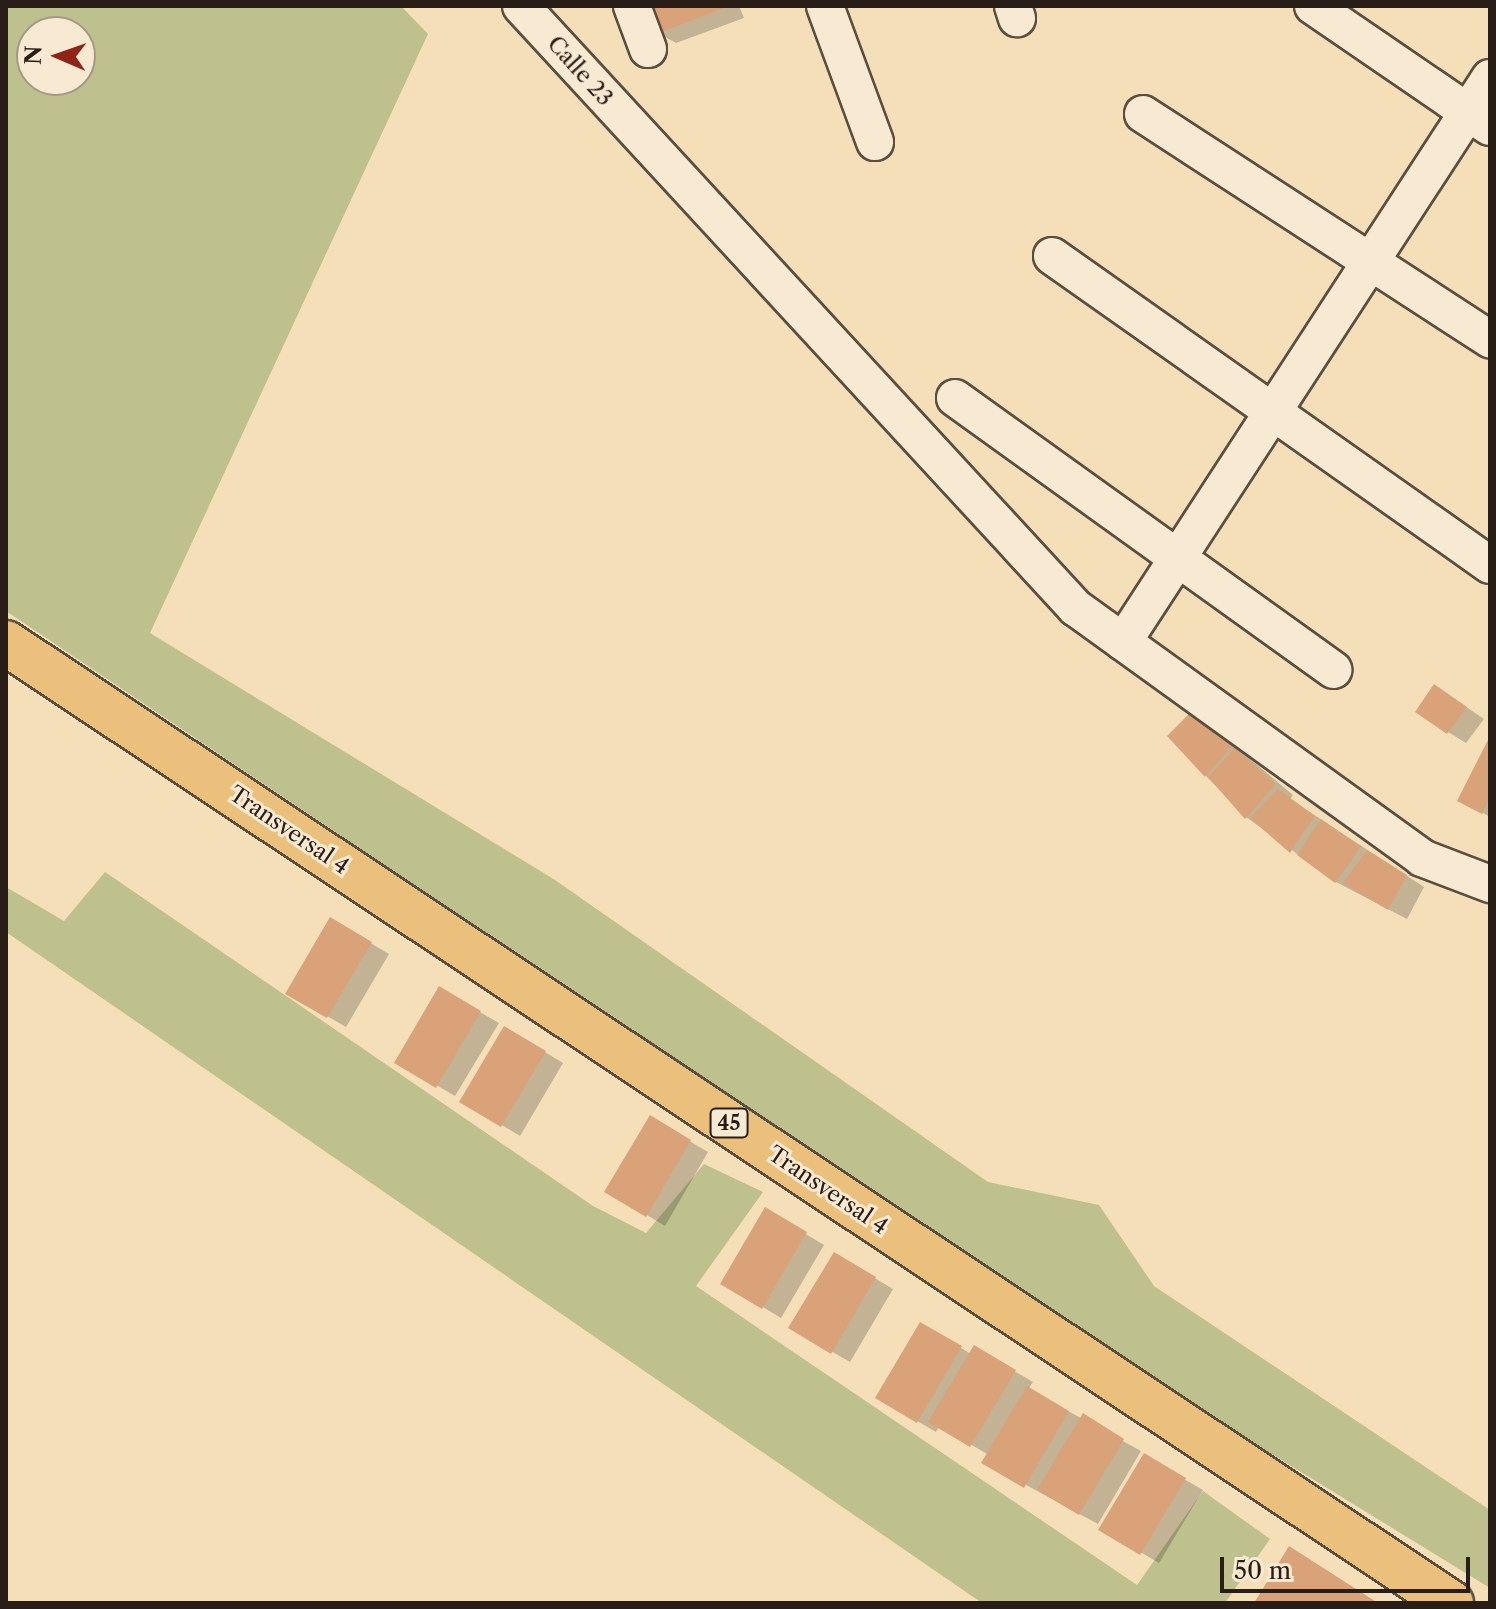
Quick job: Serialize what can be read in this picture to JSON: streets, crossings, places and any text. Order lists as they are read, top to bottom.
{
  "streets": {
    "main road": ["Transversal 4", "45"],
    "street": ["Calle 23"]
  },
  "scale_bar": "50 m",
  "north": "left"
}
